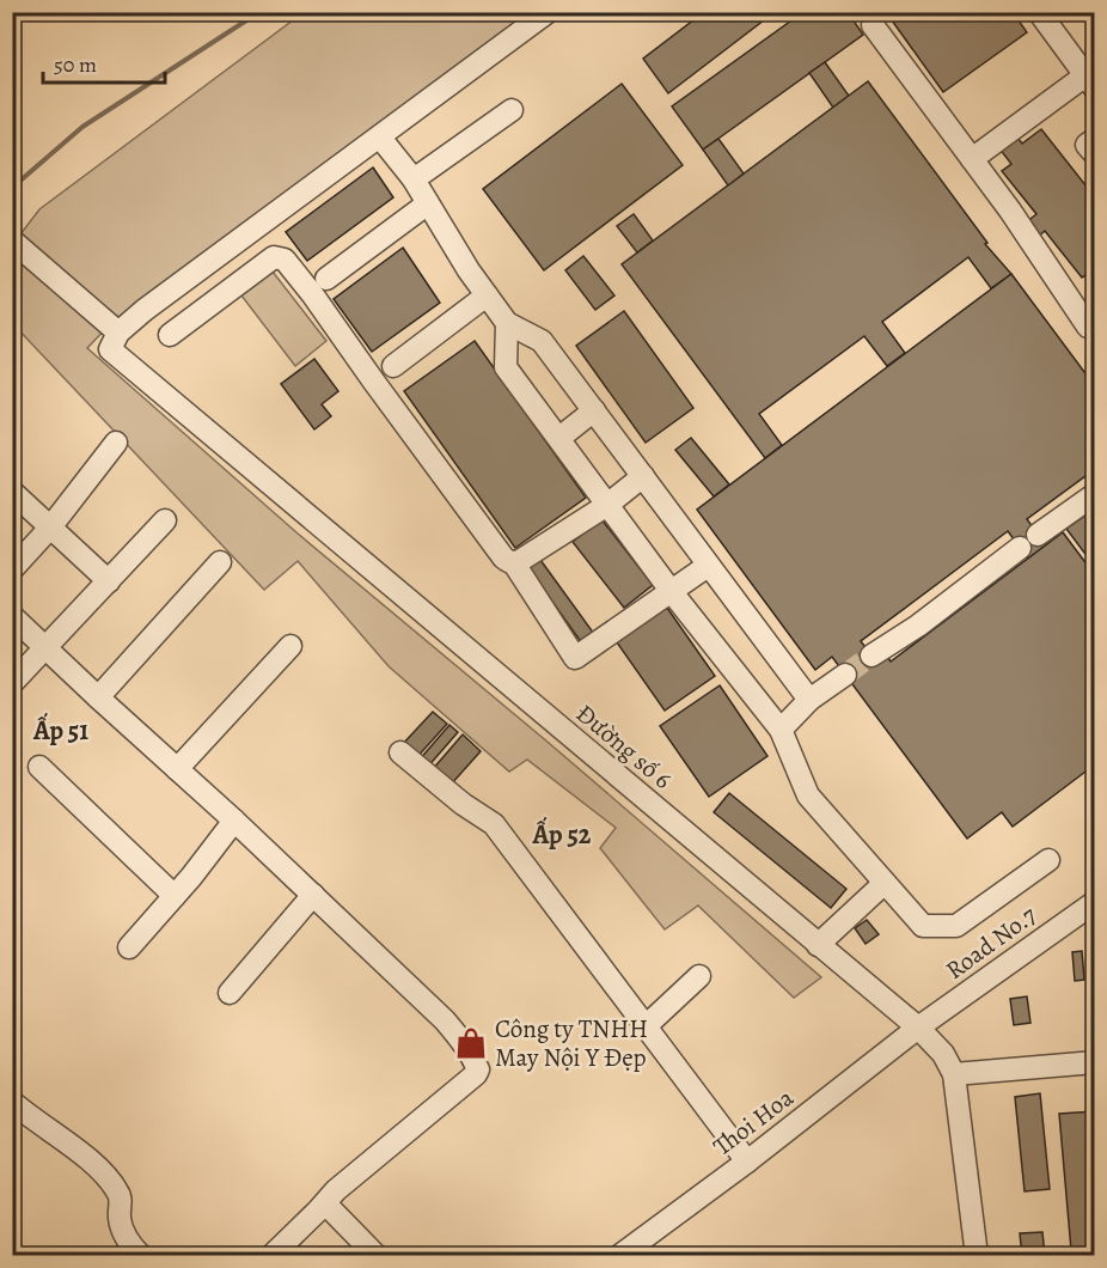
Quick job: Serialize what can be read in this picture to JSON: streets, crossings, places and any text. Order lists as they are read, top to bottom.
{
  "streets": {
    "street": ["Đường số 6", "Road No.7", "Thoi Hoa"]
  },
  "crossings": [
    ["Đường số 6", "Road No.7"],
    ["Đường số 6", "Thoi Hoa"],
    ["Road No.7", "Thoi Hoa"]
  ],
  "districts": ["Ấp 51", "Ấp 52"],
  "places": {
    "shop": ["Công ty TNHH May Nội Y Đẹp"]
  },
  "scale_bar": "50 m"
}
